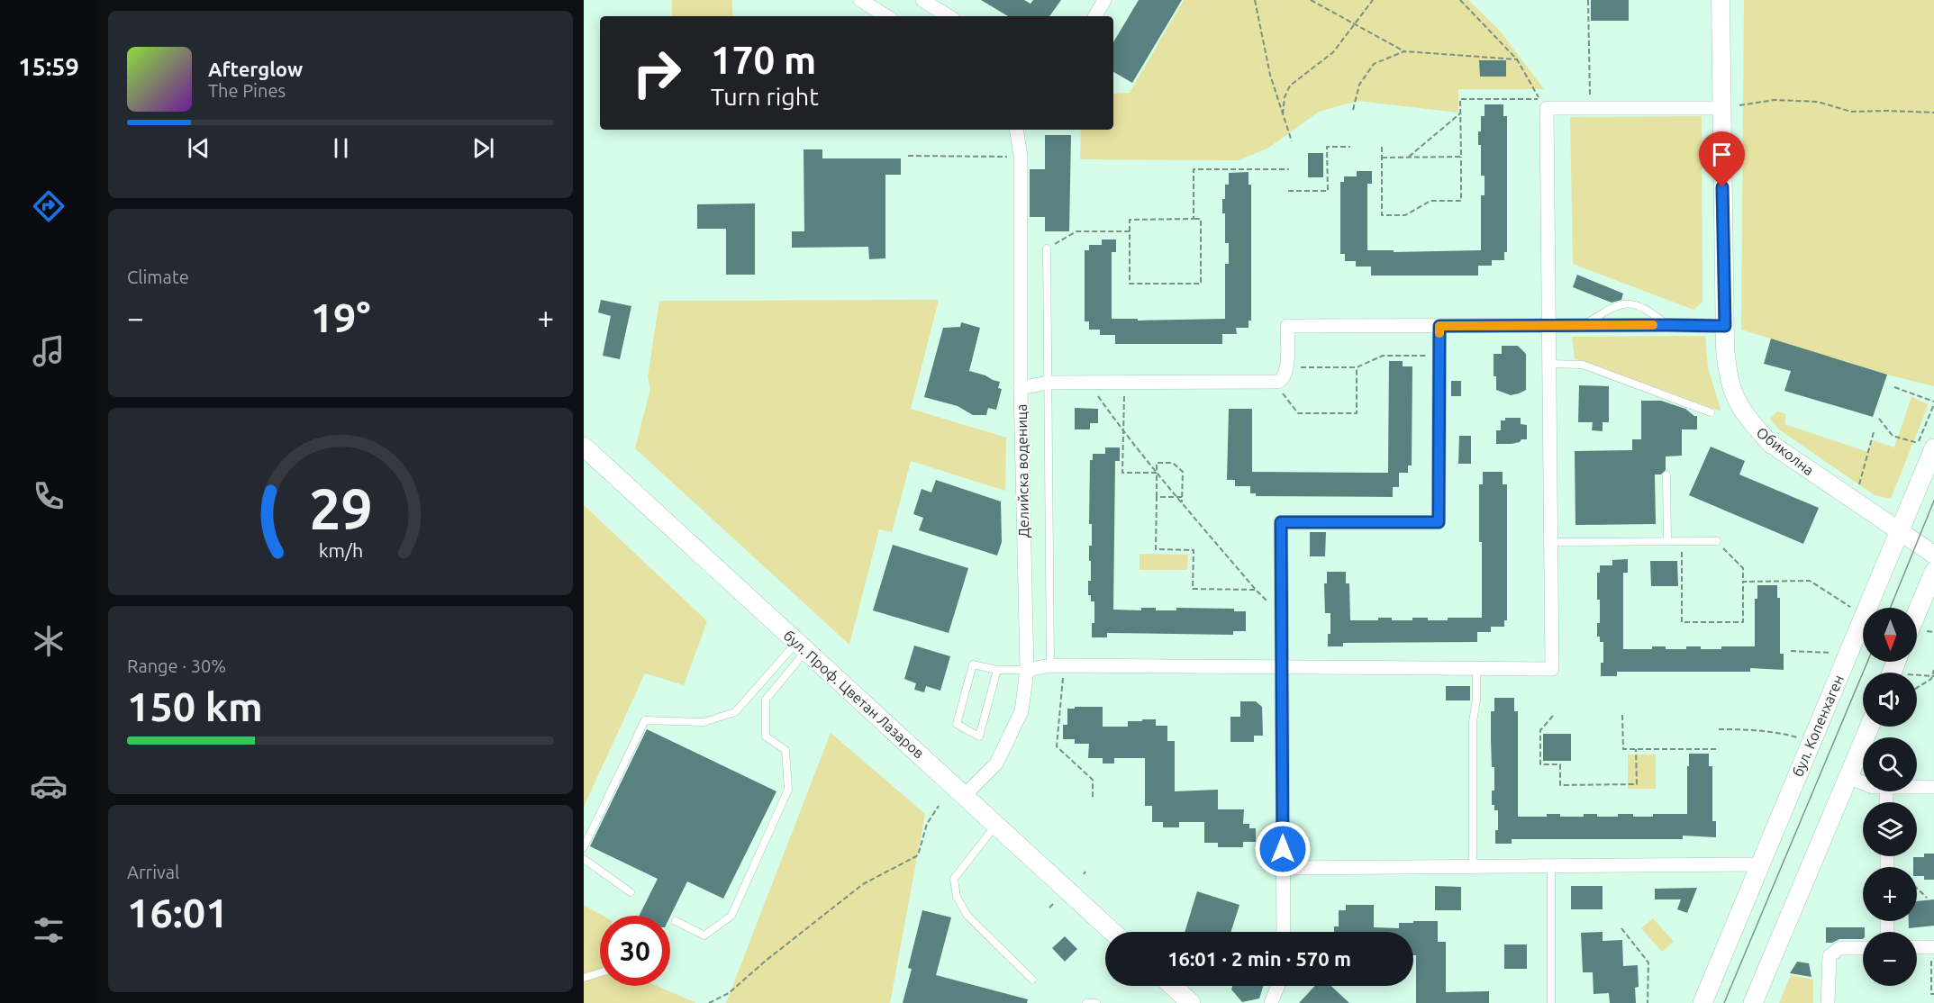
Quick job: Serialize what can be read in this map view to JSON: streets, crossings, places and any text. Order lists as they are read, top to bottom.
{
  "streets": {
    "main road": ["бул. Проф. Цветан Лазаров", "бул. Копенхаген"],
    "street": ["Обиколна", "Делийска воденица"]
  },
  "crossings": [
    ["Обиколна", "бул. Копенхаген"],
    ["Делийска воденица", "бул. Проф. Цветан Лазаров"]
  ],
  "north": "bottom",
  "page": {
    "tabs": "15:59",
    "turn": ["170 m", "Turn right"],
    "song": ["Afterglow", "The Pines"],
    "tile": [
      "Climate",
      ["Range · 30%", "150 km"],
      ["Arrival", "16:01"]
    ],
    "heat": ["−", "19°", "+"],
    "map_buttons": ["+", "−"],
    "limit": "30",
    "trip": "16:01 · 2 min · 570 m",
    "gauge": ["29", "km/h"]
  }
}
